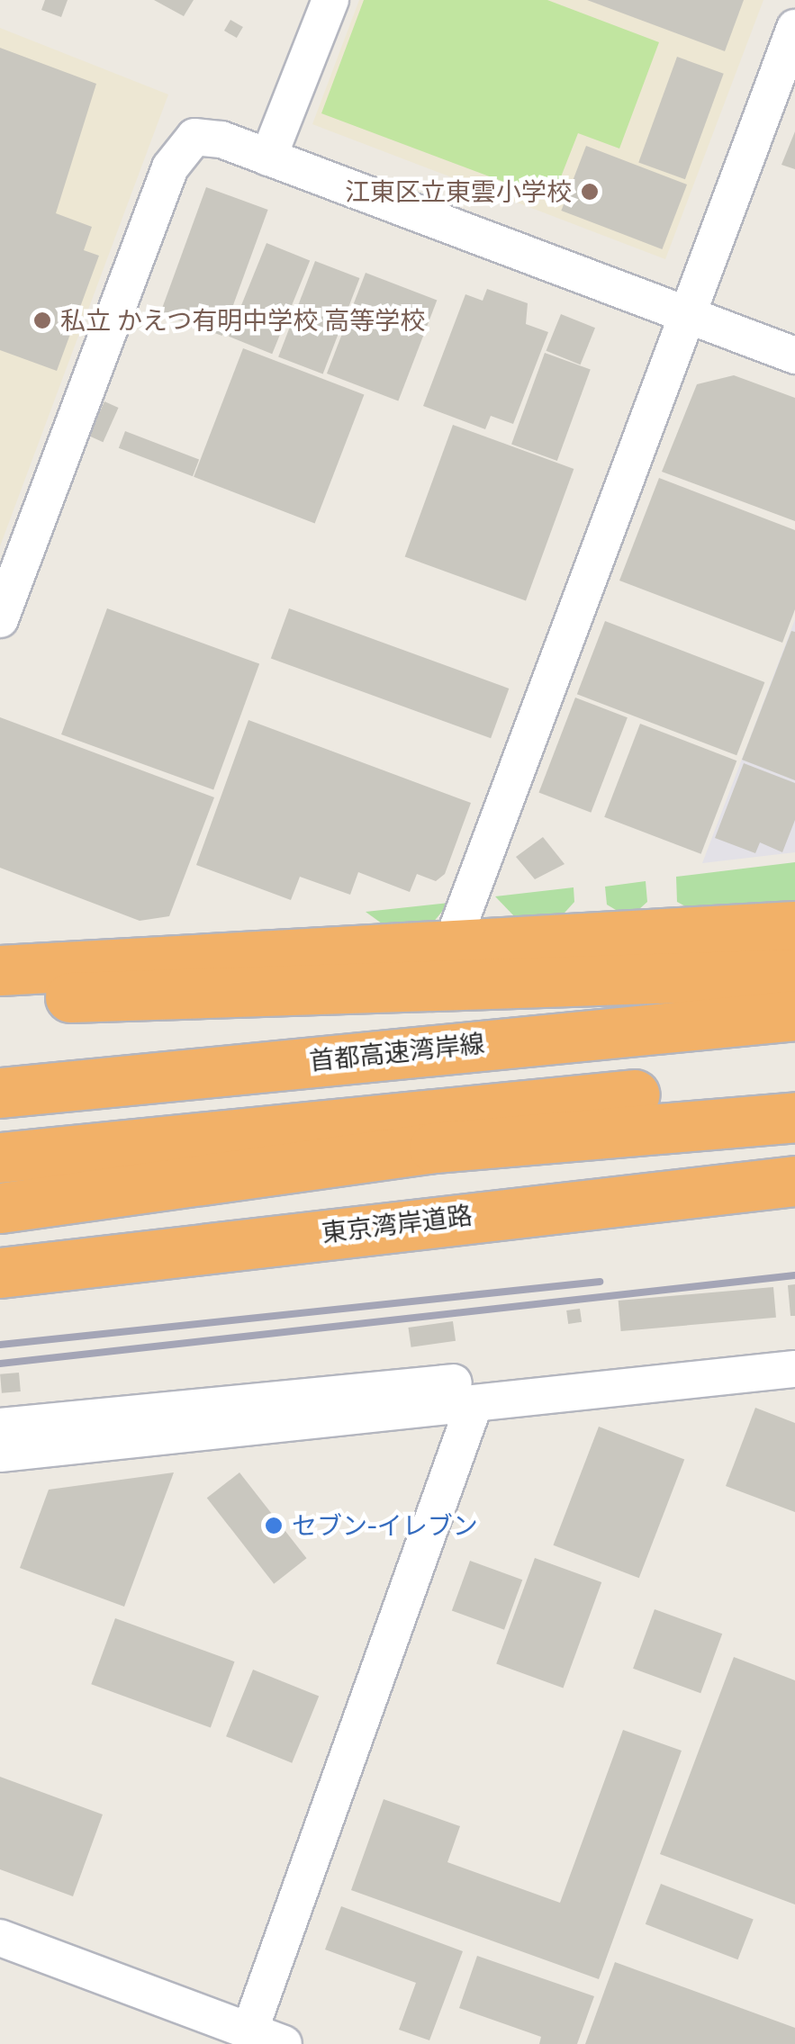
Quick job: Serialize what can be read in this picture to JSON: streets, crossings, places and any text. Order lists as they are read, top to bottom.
{
  "streets": {
    "highway": ["首都高速湾岸線", "東京湾岸道路"]
  },
  "places": ["江東区立東雲小学校", "私立 かえつ有明中学校 高等学校", "セブン-イレブン"]
}
